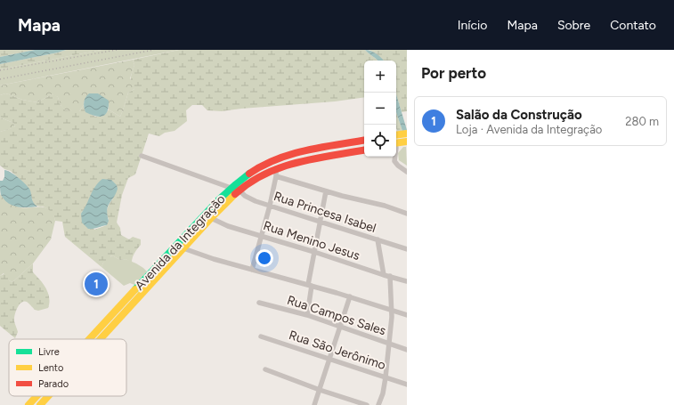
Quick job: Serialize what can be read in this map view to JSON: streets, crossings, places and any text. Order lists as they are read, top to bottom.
{
  "streets": {
    "main road": ["Avenida da Integração"],
    "street": [
      "Rua Princesa Isabel",
      "Rua Menino Jesus",
      "Rua Campos Sales",
      "Rua São Jerônimo"
    ]
  },
  "crossings": [
    ["Rua Princesa Isabel", "Avenida da Integração"],
    ["Rua Menino Jesus", "Avenida da Integração"]
  ],
  "legend": ["Livre", "Lento", "Parado"],
  "page": {
    "header": "Mapa",
    "nav": [
      "Início",
      "Mapa",
      "Sobre",
      "Contato"
    ],
    "heading": "Por perto",
    "map_buttons": ["+", "−"],
    "list": [
      {
        "mark": "1",
        "name": "Salão da Construção",
        "note": "Loja · Avenida da Integração",
        "value": "280 m"
      }
    ],
    "pins": "1"
  }
}
